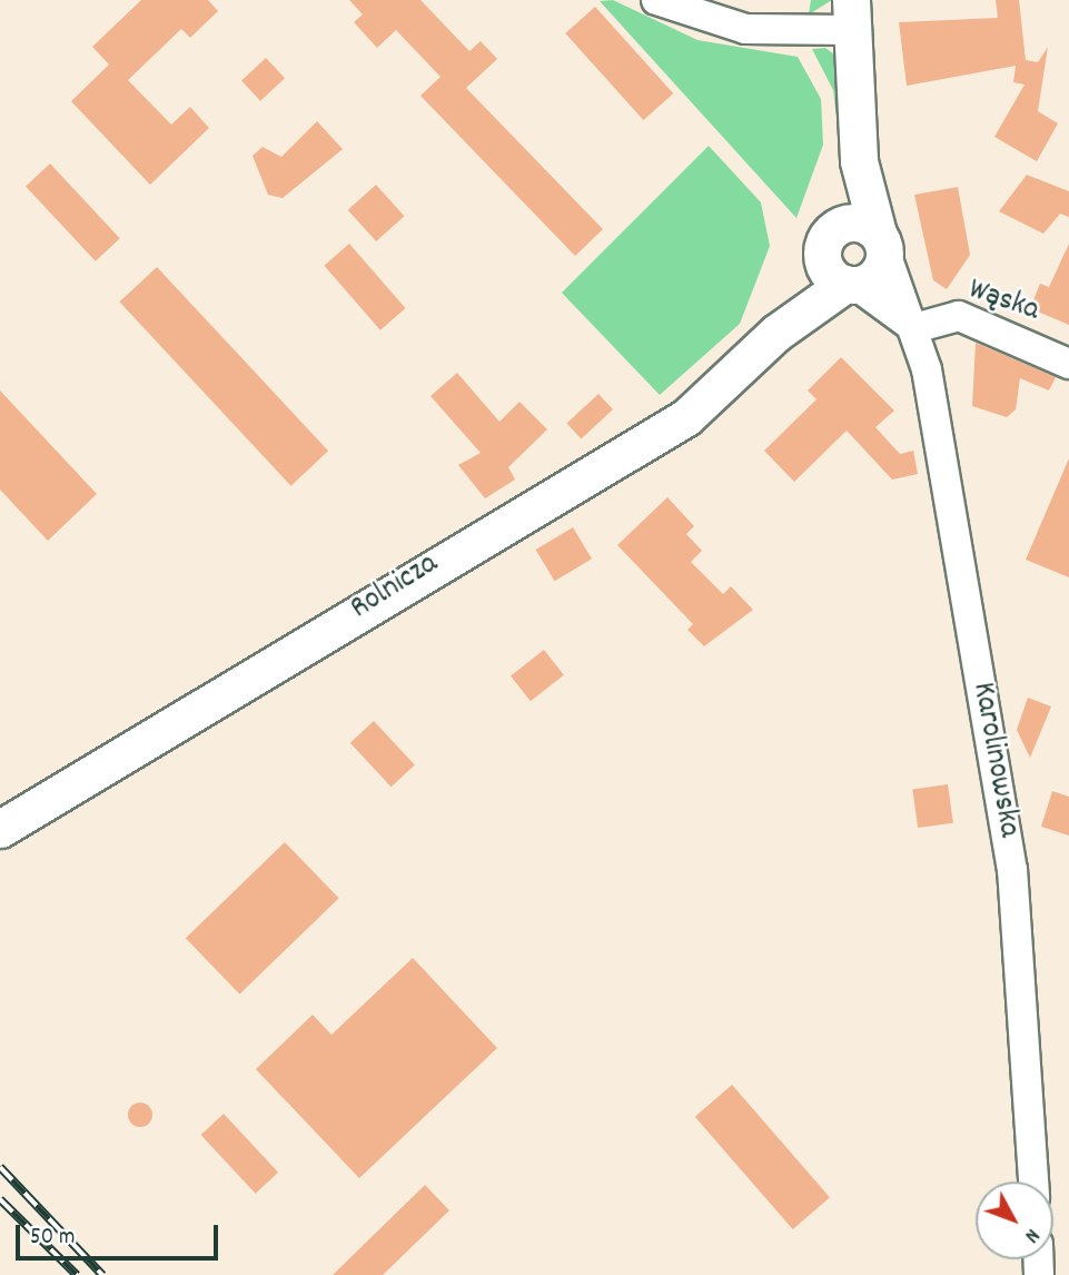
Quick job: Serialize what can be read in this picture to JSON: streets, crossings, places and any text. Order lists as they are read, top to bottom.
{
  "streets": {
    "street": ["Wąska", "Rolnicza", "Karolinowska"]
  },
  "crossings": [
    ["Wąska", "Karolinowska"],
    ["Rolnicza", "Karolinowska"]
  ],
  "scale_bar": "50 m",
  "north": "bottom right"
}
